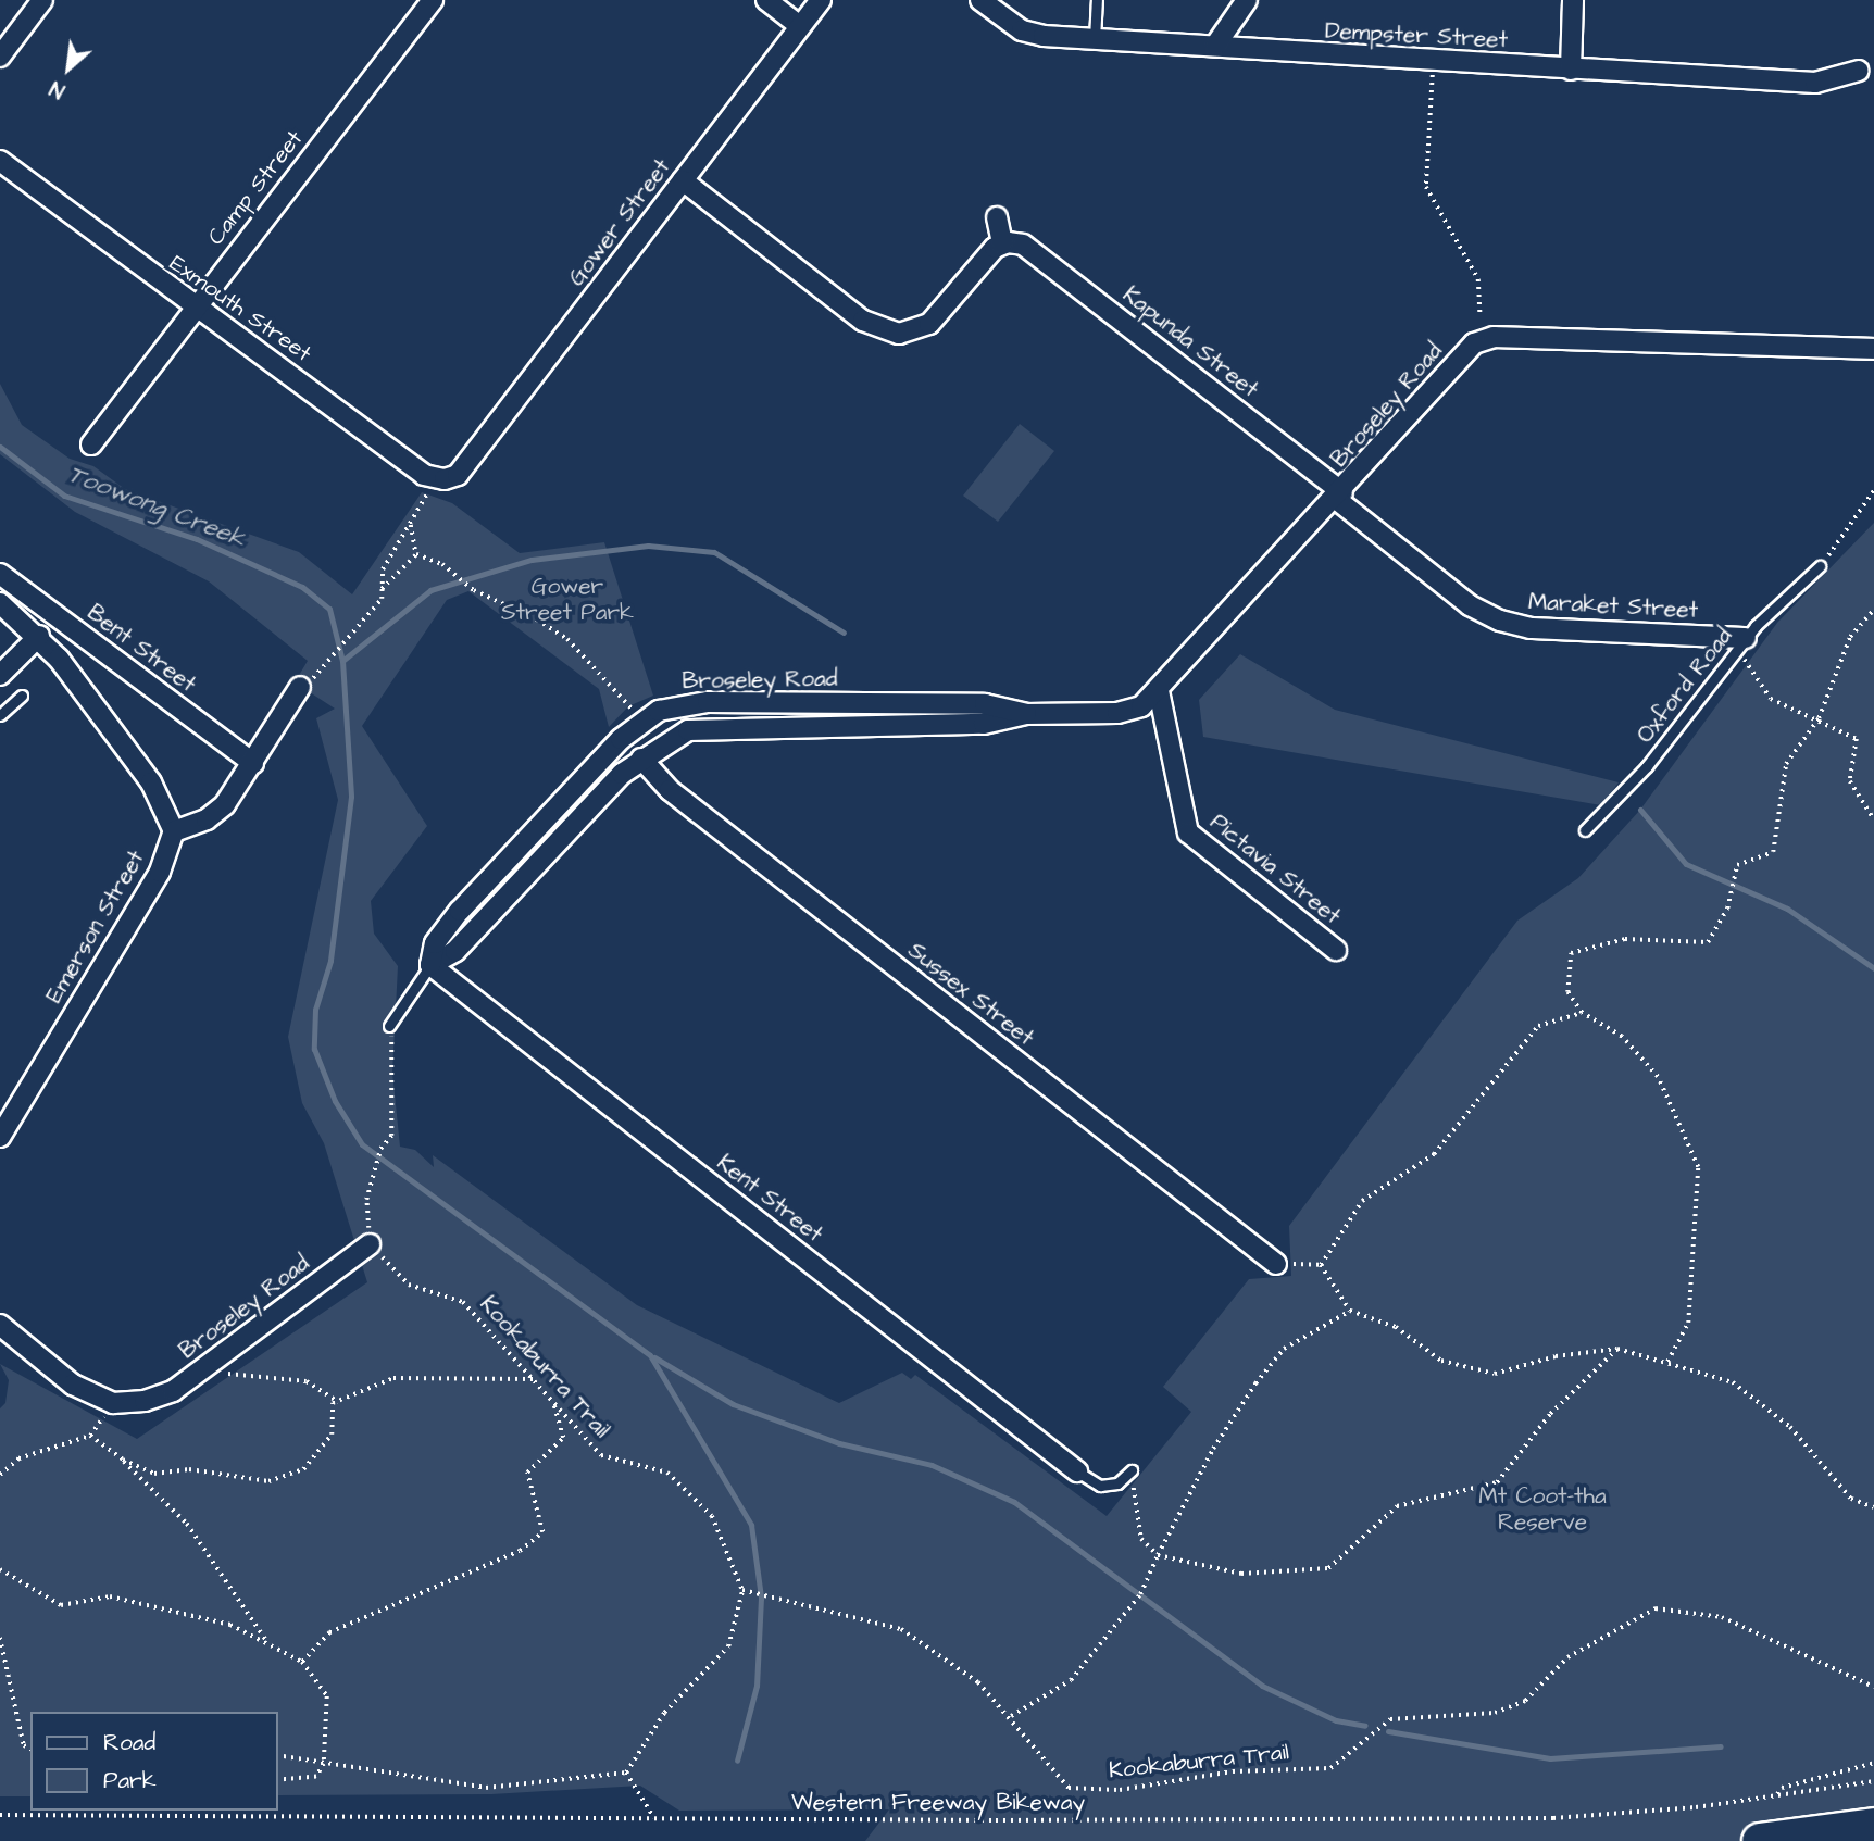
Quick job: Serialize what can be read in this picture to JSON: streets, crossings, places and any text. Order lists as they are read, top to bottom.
{
  "streets": {
    "street": [
      "Dempster Street",
      "Camp Street",
      "Gower Street",
      "Exmouth Street",
      "Kapunda Street",
      "Broseley Road",
      "Maraket Street",
      "Bent Street",
      "Pictavia Street",
      "Emerson Street",
      "Sussex Street",
      "Kent Street"
    ],
    "lane": ["Oxford Road"],
    "path": ["Kookaburra Trail", "Western Freeway Bikeway"]
  },
  "crossings": [
    ["Camp Street", "Exmouth Street"],
    ["Gower Street", "Exmouth Street"],
    ["Kapunda Street", "Broseley Road"],
    ["Kapunda Street", "Maraket Street"],
    ["Broseley Road", "Maraket Street"],
    ["Broseley Road", "Pictavia Street"],
    ["Broseley Road", "Sussex Street"],
    ["Broseley Road", "Kent Street"],
    ["Broseley Road", "Kookaburra Trail"],
    ["Maraket Street", "Oxford Road"]
  ],
  "water": ["Toowong Creek"],
  "parks": ["Gower Street Park", "Mt Coot-tha Reserve"],
  "legend": ["Road", "Park"],
  "north": "bottom left"
}
